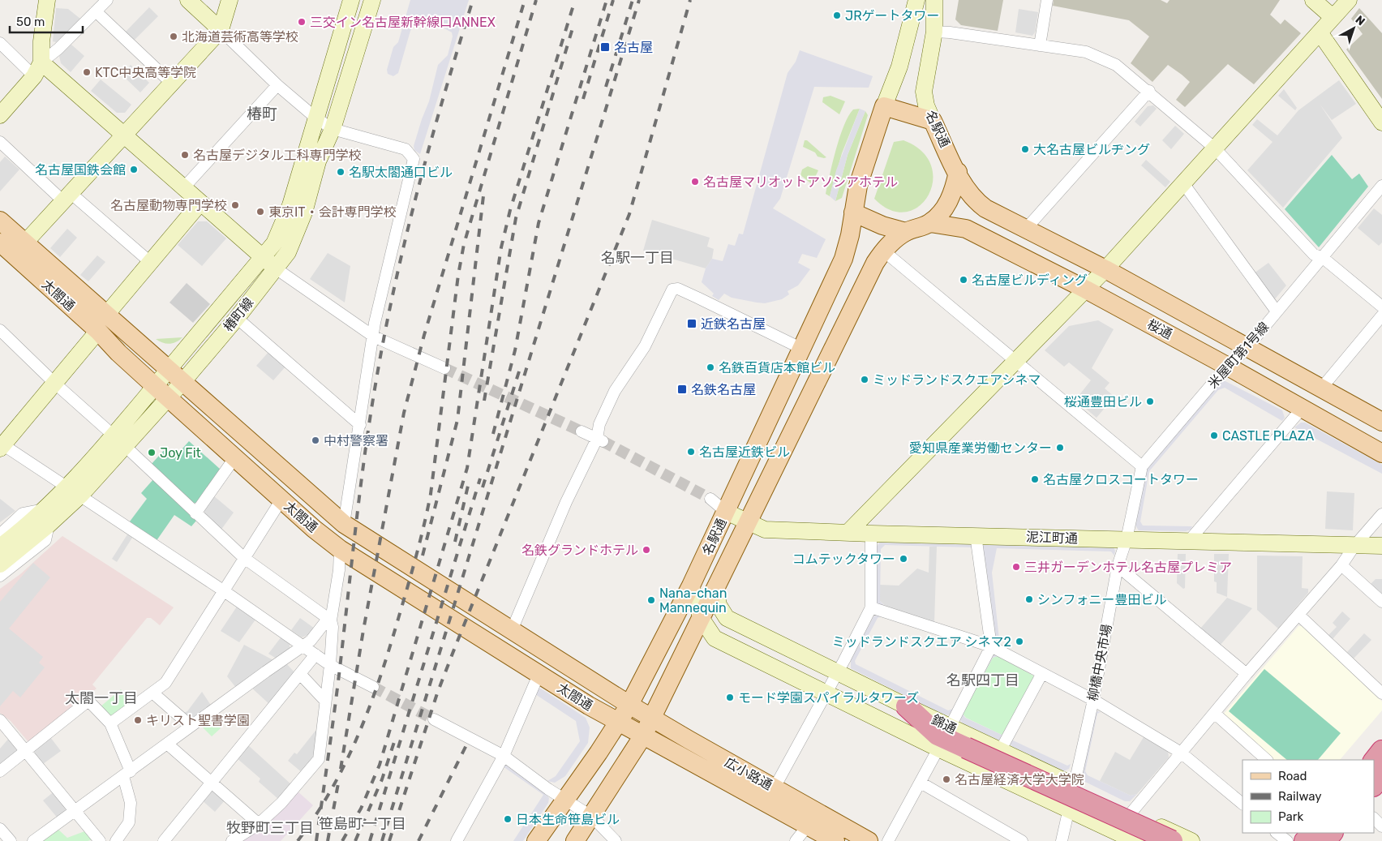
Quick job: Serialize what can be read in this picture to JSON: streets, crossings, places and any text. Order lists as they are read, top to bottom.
{
  "streets": {
    "main road": [
      "名駅通",
      "太閤通",
      "桜通",
      "広小路通"
    ],
    "street": [
      "椿町線",
      "米屋町第1号線",
      "泥江町通",
      "柳橋中央市場",
      "錦通"
    ]
  },
  "crossings": [
    ["名駅通", "太閤通"],
    ["名駅通", "桜通"],
    ["名駅通", "泥江町通"],
    ["名駅通", "錦通"],
    ["名駅通", "広小路通"],
    ["太閤通", "椿町線"],
    ["太閤通", "広小路通"],
    ["桜通", "米屋町第1号線"],
    ["米屋町第1号線", "泥江町通"],
    ["米屋町第1号線", "柳橋中央市場"],
    ["泥江町通", "柳橋中央市場"],
    ["柳橋中央市場", "錦通"]
  ],
  "districts": [
    "椿町",
    "名駅一丁目",
    "名駅四丁目",
    "太閤一丁目",
    "笹島町一丁目",
    "牧野町三丁目"
  ],
  "places": {
    "other": [
      "JRゲートタワー",
      "三交イン名古屋新幹線口ANNEX",
      "北海道芸術高等学校",
      "KTC中央高等学院",
      "大名古屋ビルヂング",
      "名古屋デジタル工科専門学校",
      "名古屋国鉄会館",
      "名駅太閤通口ビル",
      "名古屋マリオットアソシアホテル",
      "名古屋動物専門学校",
      "東京IT・会計専門学校",
      "名古屋ビルディング",
      "名鉄百貨店本館ビル",
      "ミッドランドスクエアシネマ",
      "桜通豊田ビル",
      "CASTLE PLAZA",
      "中村警察署",
      "愛知県産業労働センター",
      "名古屋近鉄ビル",
      "Joy Fit",
      "名古屋クロスコートタワー",
      "名鉄グランドホテル",
      "コムテックタワー",
      "三井ガーデンホテル名古屋プレミア",
      "シンフォニー豊田ビル",
      "Nana-chan Mannequin",
      "ミッドランドスクエア シネマ2",
      "モード学園スパイラルタワーズ",
      "キリスト聖書学園",
      "名古屋経済大学大学院",
      "日本生命笹島ビル"
    ],
    "transit": ["名古屋", "近鉄名古屋", "名鉄名古屋"]
  },
  "legend": ["Road", "Railway", "Park"],
  "scale_bar": "50 m",
  "north": "top right"
}
